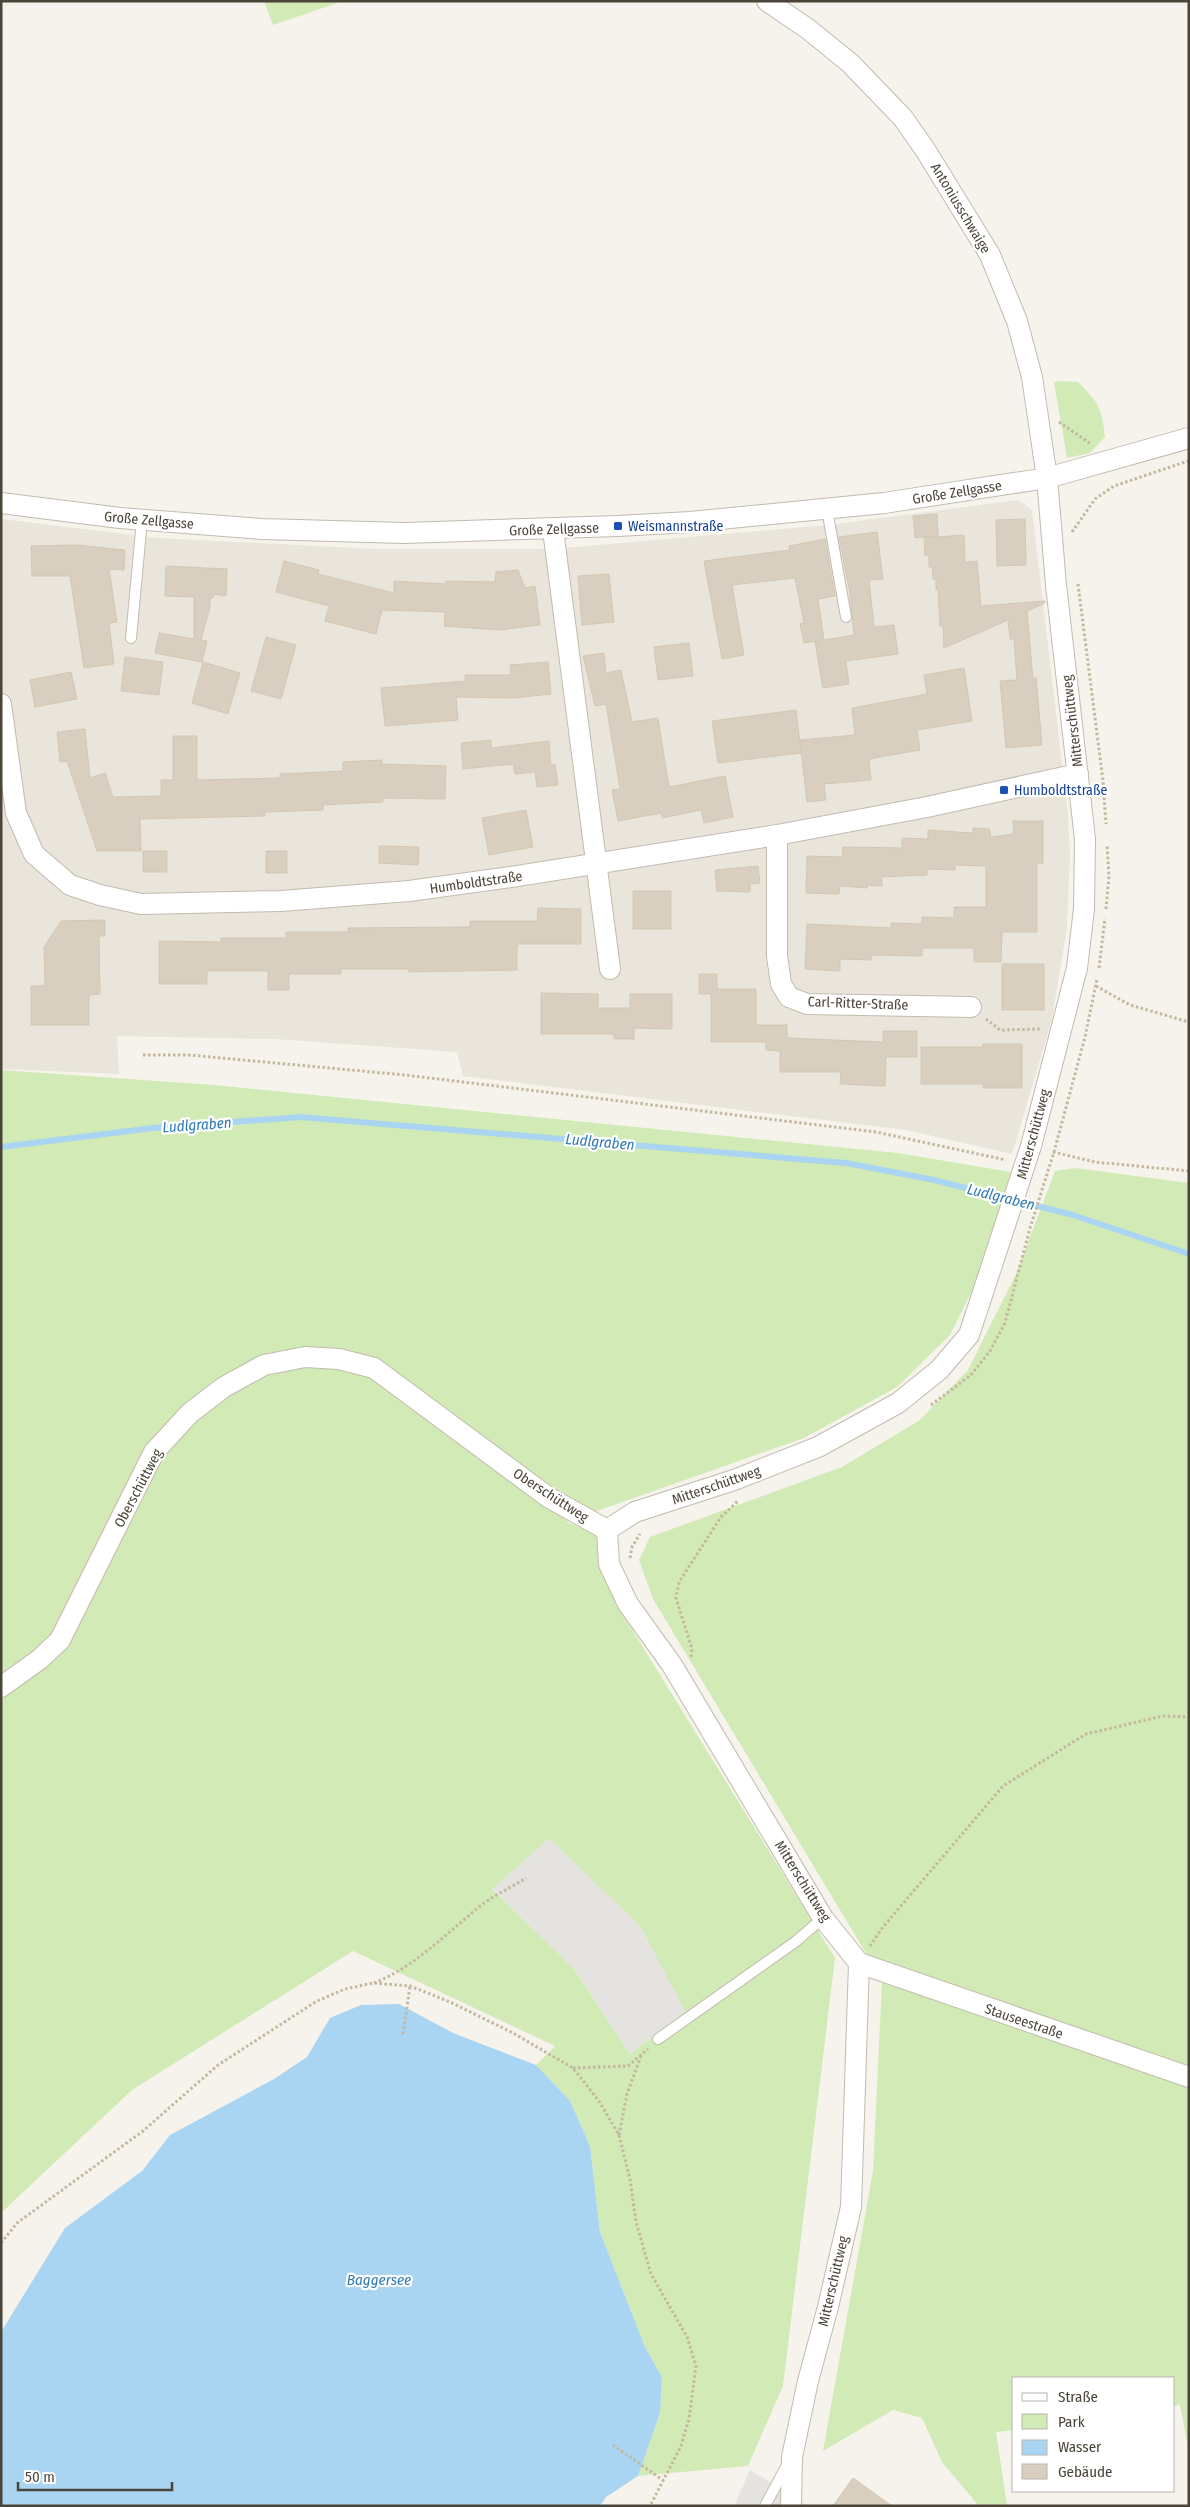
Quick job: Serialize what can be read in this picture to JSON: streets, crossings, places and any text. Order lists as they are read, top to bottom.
{
  "streets": {
    "street": [
      "Antoniusschwaige",
      "Große Zellgasse",
      "Mitterschüttweg",
      "Humboldtstraße",
      "Carl-Ritter-Straße",
      "Oberschüttweg",
      "Stauseestraße"
    ]
  },
  "crossings": [
    ["Antoniusschwaige", "Große Zellgasse"],
    ["Antoniusschwaige", "Mitterschüttweg"],
    ["Große Zellgasse", "Mitterschüttweg"],
    ["Mitterschüttweg", "Humboldtstraße"],
    ["Mitterschüttweg", "Oberschüttweg"],
    ["Mitterschüttweg", "Stauseestraße"],
    ["Humboldtstraße", "Carl-Ritter-Straße"]
  ],
  "water": ["Ludlgraben", "Baggersee"],
  "places": {
    "transit": ["Weismannstraße", "Humboldtstraße"]
  },
  "legend": [
    "Straße",
    "Park",
    "Wasser",
    "Gebäude"
  ],
  "scale_bar": "50 m"
}
